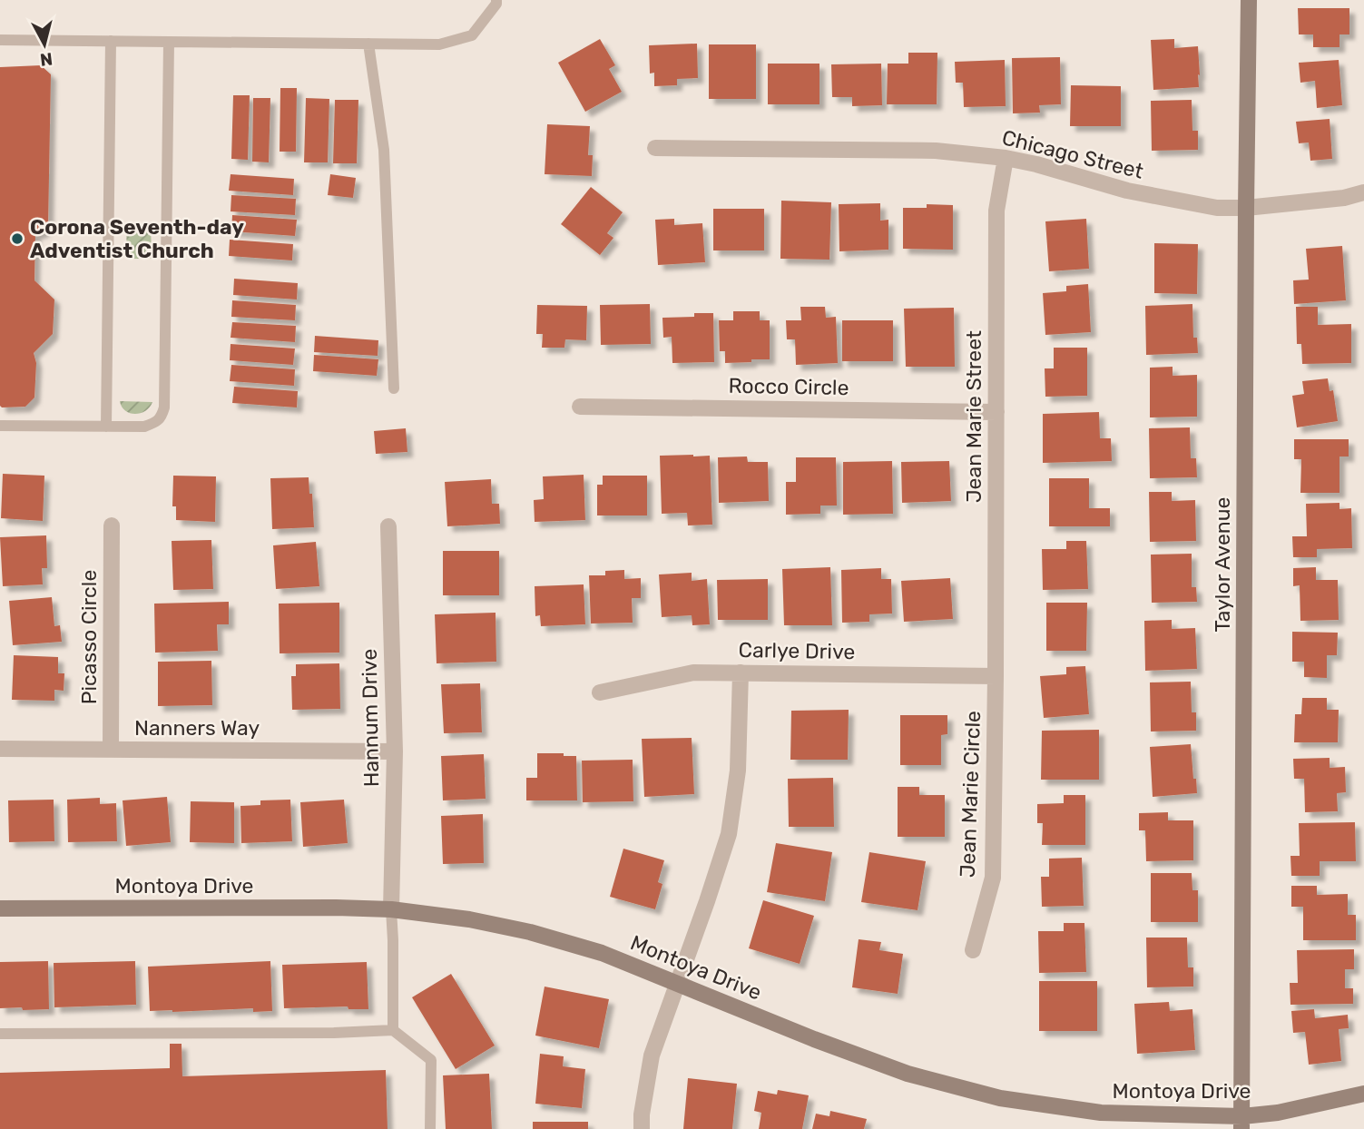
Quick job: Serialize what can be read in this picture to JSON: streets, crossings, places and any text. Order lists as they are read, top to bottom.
{
  "streets": {
    "street": [
      "Chicago Street",
      "Rocco Circle",
      "Jean Marie Street",
      "Taylor Avenue",
      "Picasso Circle",
      "Carlye Drive",
      "Hannum Drive",
      "Nanners Way",
      "Jean Marie Circle",
      "Montoya Drive"
    ]
  },
  "crossings": [
    ["Chicago Street", "Jean Marie Street"],
    ["Chicago Street", "Taylor Avenue"],
    ["Rocco Circle", "Jean Marie Street"],
    ["Jean Marie Street", "Carlye Drive"],
    ["Jean Marie Street", "Jean Marie Circle"],
    ["Taylor Avenue", "Montoya Drive"],
    ["Picasso Circle", "Nanners Way"],
    ["Carlye Drive", "Jean Marie Circle"],
    ["Hannum Drive", "Nanners Way"],
    ["Hannum Drive", "Montoya Drive"]
  ],
  "places": ["Corona Seventh-day Adventist Church"],
  "north": "bottom"
}
